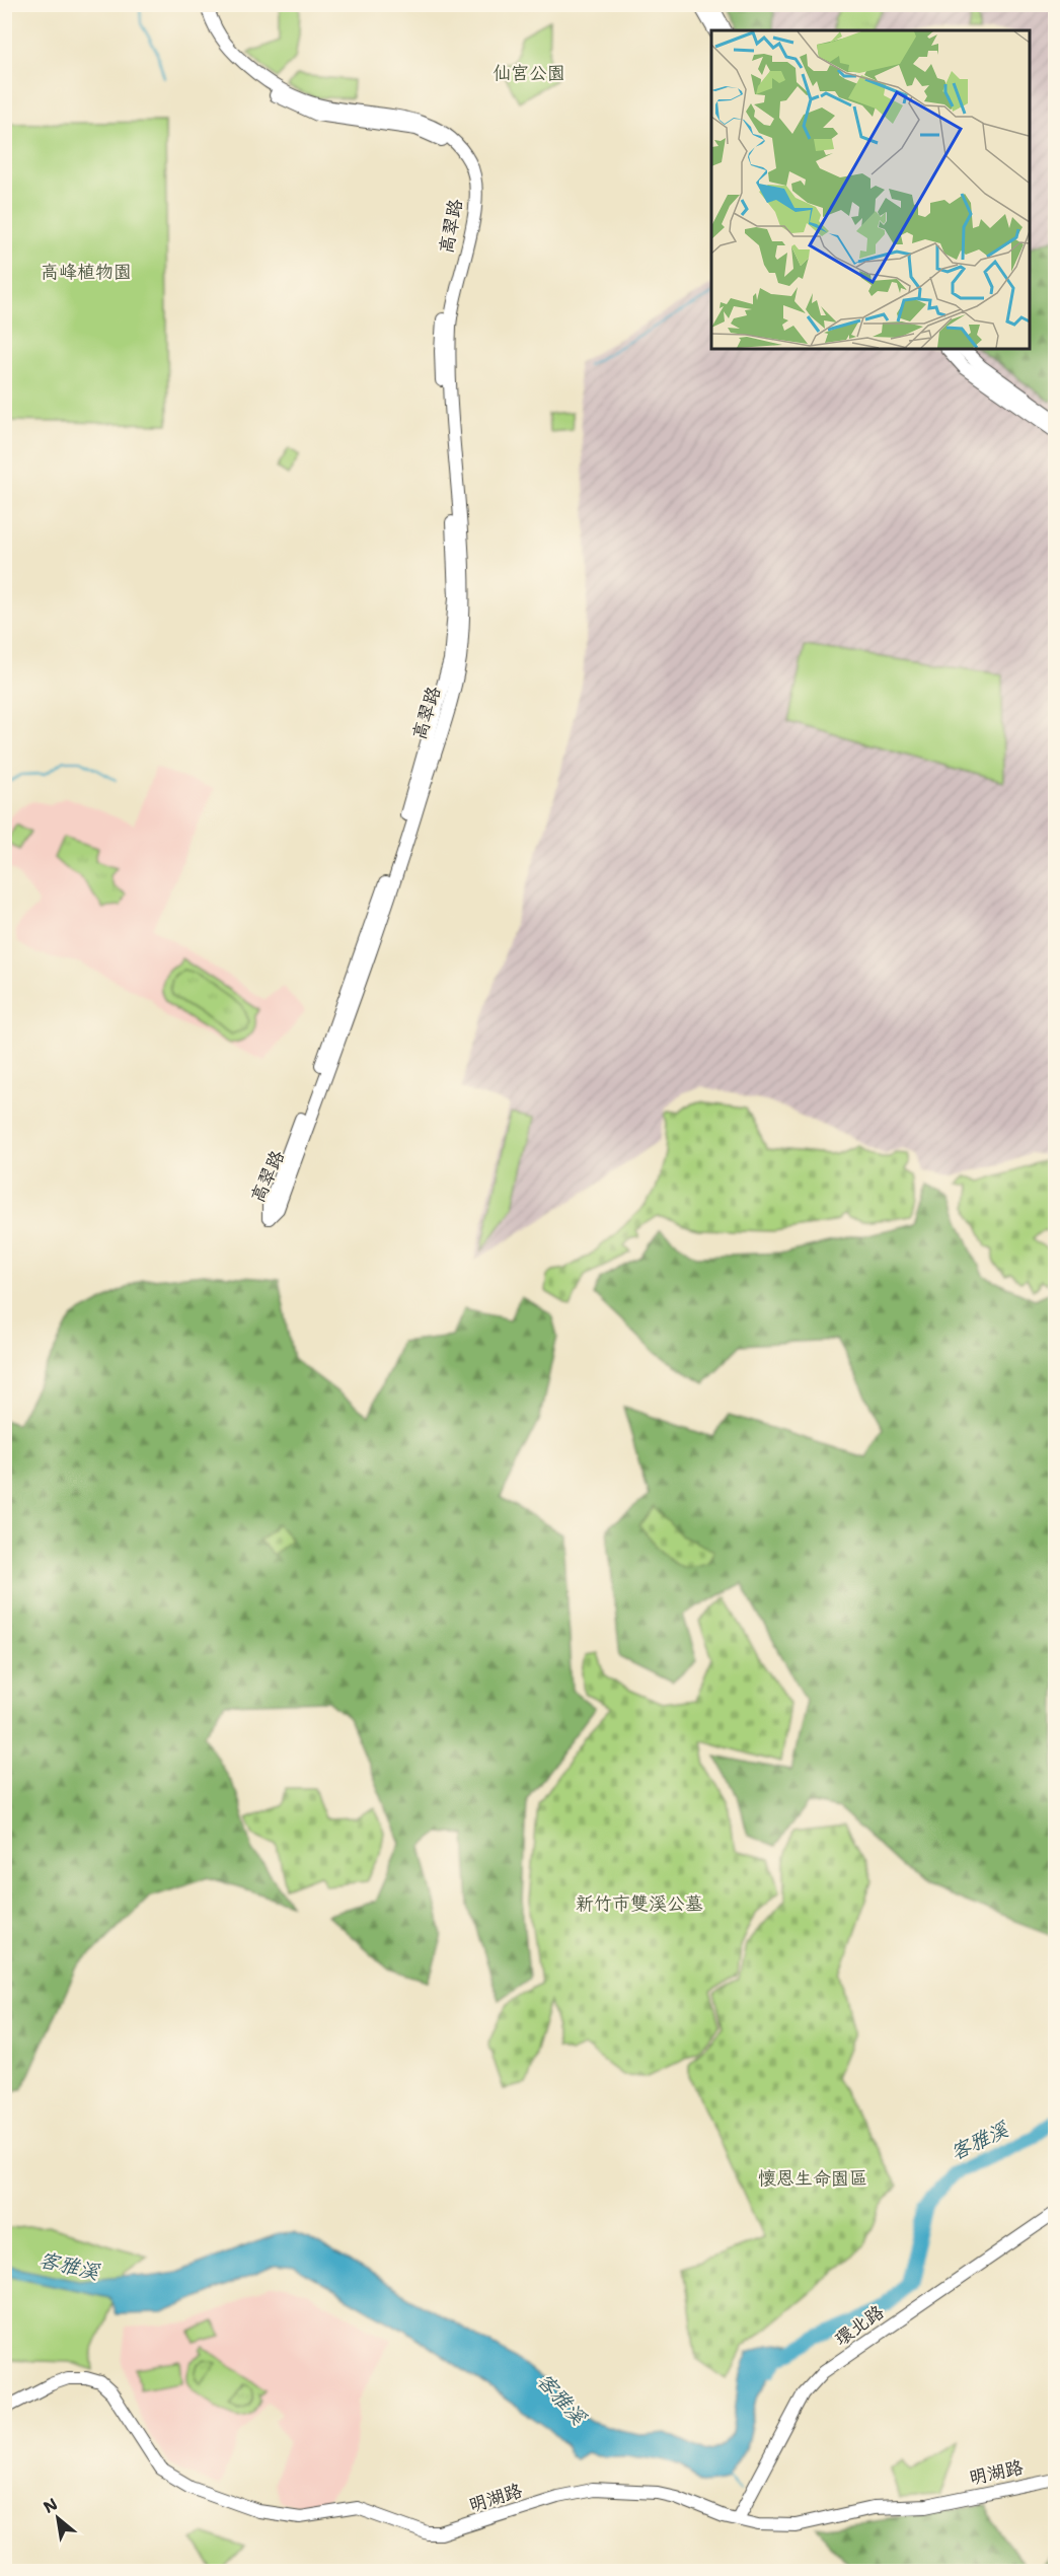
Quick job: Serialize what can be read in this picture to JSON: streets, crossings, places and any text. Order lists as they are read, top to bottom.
{
  "streets": {
    "street": ["高翠路", "環北路", "明湖路"]
  },
  "crossings": [
    ["環北路", "明湖路"]
  ],
  "water": ["客雅溪"],
  "parks": [
    "仙宮公園",
    "高峰植物園",
    "新竹市雙溪公墓",
    "懷恩生命園區"
  ],
  "north": "top left"
}
